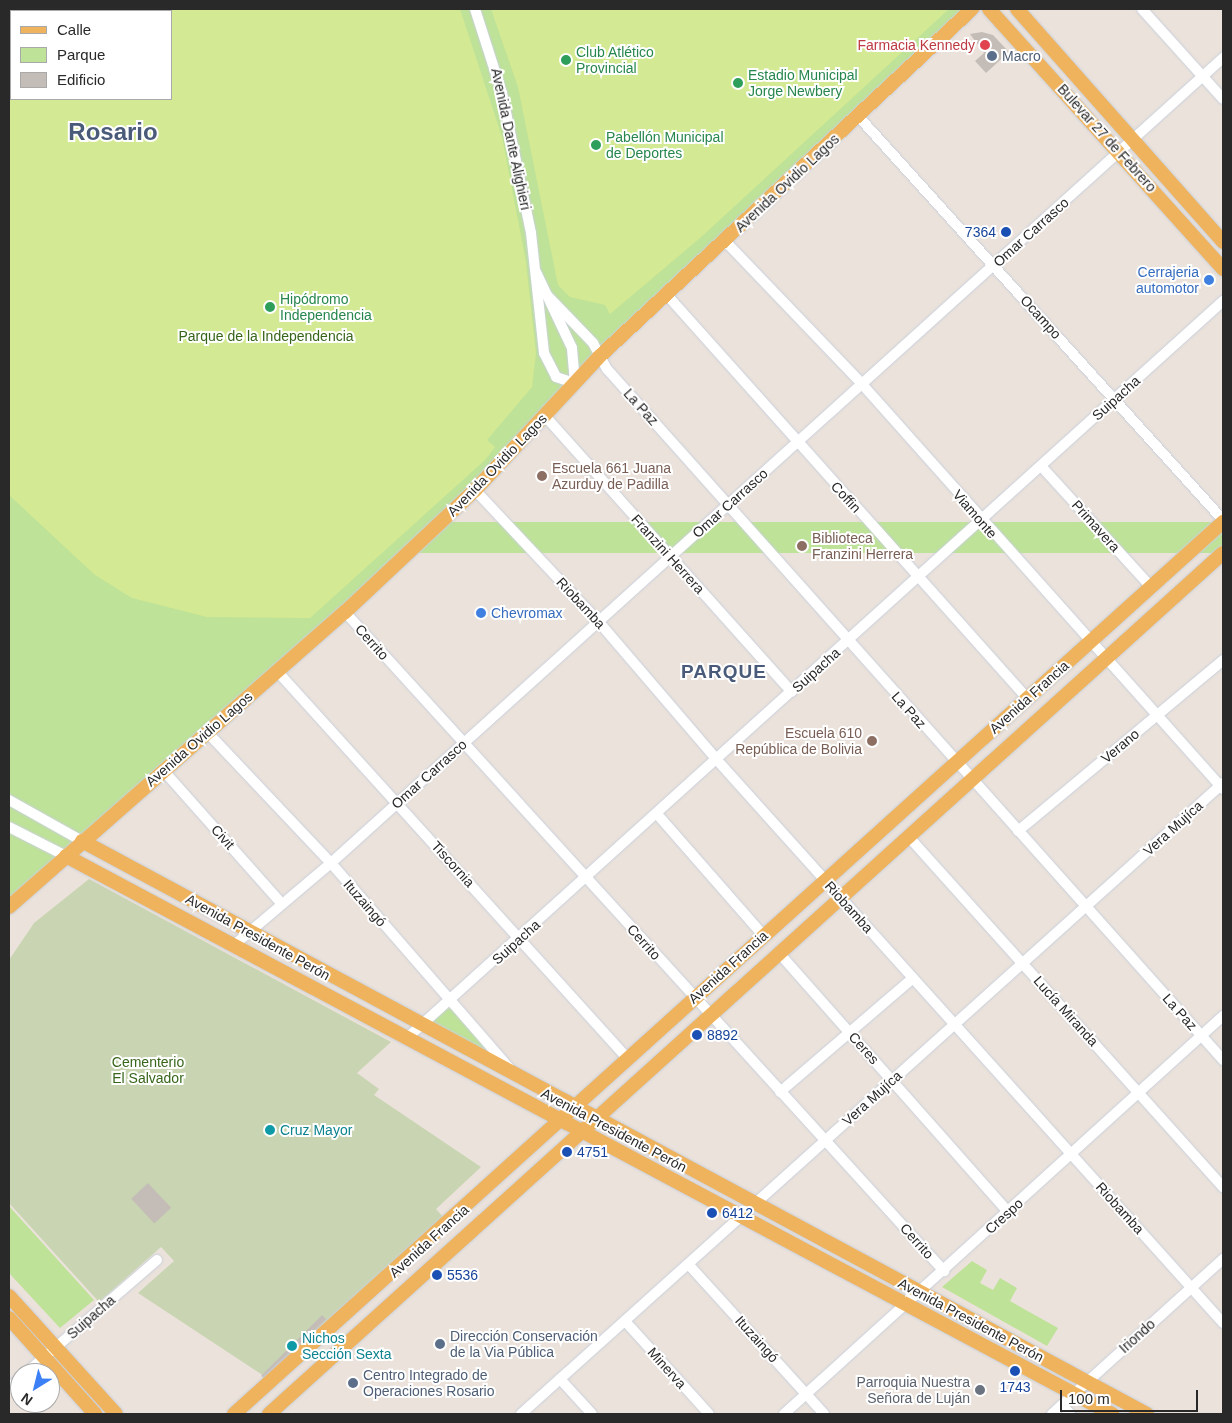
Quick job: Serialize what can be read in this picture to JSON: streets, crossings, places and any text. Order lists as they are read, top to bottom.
{
  "streets": {
    "main road": [
      "Bulevar 27 de Febrero",
      "Avenida Ovidio Lagos",
      "Avenida Francia",
      "Avenida Presidente Perón"
    ],
    "street": [
      "Avenida Dante Alighieri",
      "Omar Carrasco",
      "Ocampo",
      "Suipacha",
      "La Paz",
      "Coffin",
      "Viamonte",
      "Primavera",
      "Franzini Herrera",
      "Riobamba",
      "Cerrito",
      "Verano",
      "Vera Mujíca",
      "Civit",
      "Tiscornia",
      "Ituzaingó",
      "Lucía Miranda",
      "Ceres",
      "Crespo",
      "Iriondo",
      "Minerva"
    ]
  },
  "crossings": [
    ["Bulevar 27 de Febrero", "Omar Carrasco"],
    ["Avenida Dante Alighieri", "Avenida Ovidio Lagos"],
    ["Avenida Dante Alighieri", "La Paz"],
    ["Avenida Ovidio Lagos", "Ocampo"],
    ["Avenida Ovidio Lagos", "La Paz"],
    ["Avenida Ovidio Lagos", "Coffin"],
    ["Avenida Ovidio Lagos", "Viamonte"],
    ["Avenida Ovidio Lagos", "Franzini Herrera"],
    ["Avenida Ovidio Lagos", "Riobamba"],
    ["Avenida Ovidio Lagos", "Cerrito"],
    ["Avenida Ovidio Lagos", "Civit"],
    ["Avenida Ovidio Lagos", "Tiscornia"],
    ["Avenida Ovidio Lagos", "Ituzaingó"],
    ["Avenida Ovidio Lagos", "Avenida Presidente Perón"],
    ["Omar Carrasco", "Ocampo"],
    ["Omar Carrasco", "La Paz"],
    ["Omar Carrasco", "Coffin"],
    ["Omar Carrasco", "Viamonte"],
    ["Omar Carrasco", "Franzini Herrera"],
    ["Omar Carrasco", "Riobamba"],
    ["Omar Carrasco", "Cerrito"],
    ["Omar Carrasco", "Civit"],
    ["Omar Carrasco", "Tiscornia"],
    ["Omar Carrasco", "Ituzaingó"],
    ["Omar Carrasco", "Avenida Presidente Perón"],
    ["Ocampo", "Suipacha"],
    ["Ocampo", "Avenida Francia"],
    ["Suipacha", "La Paz"],
    ["Suipacha", "Coffin"],
    ["Suipacha", "Viamonte"],
    ["Suipacha", "Primavera"],
    ["Suipacha", "Franzini Herrera"],
    ["Suipacha", "Riobamba"],
    ["Suipacha", "Cerrito"],
    ["Suipacha", "Tiscornia"],
    ["Suipacha", "Ituzaingó"],
    ["Suipacha", "Avenida Presidente Perón"],
    ["La Paz", "Avenida Francia"],
    ["La Paz", "Verano"],
    ["La Paz", "Vera Mujíca"],
    ["La Paz", "Crespo"],
    ["Coffin", "Avenida Francia"],
    ["Viamonte", "Avenida Francia"],
    ["Viamonte", "Verano"],
    ["Viamonte", "Vera Mujíca"],
    ["Primavera", "Avenida Francia"],
    ["Riobamba", "Avenida Francia"],
    ["Riobamba", "Vera Mujíca"],
    ["Riobamba", "Crespo"],
    ["Riobamba", "Iriondo"],
    ["Cerrito", "Avenida Francia"],
    ["Cerrito", "Vera Mujíca"],
    ["Cerrito", "Crespo"],
    ["Avenida Francia", "Tiscornia"],
    ["Avenida Francia", "Avenida Presidente Perón"],
    ["Avenida Francia", "Lucía Miranda"],
    ["Avenida Francia", "Ceres"],
    ["Vera Mujíca", "Ituzaingó"],
    ["Vera Mujíca", "Avenida Presidente Perón"],
    ["Vera Mujíca", "Lucía Miranda"],
    ["Vera Mujíca", "Ceres"],
    ["Vera Mujíca", "Minerva"],
    ["Ituzaingó", "Avenida Presidente Perón"],
    ["Ituzaingó", "Crespo"],
    ["Avenida Presidente Perón", "Crespo"],
    ["Avenida Presidente Perón", "Iriondo"],
    ["Lucía Miranda", "Crespo"],
    ["Ceres", "Crespo"]
  ],
  "districts": ["Rosario", "PARQUE"],
  "parks": ["Parque de la Independencia", "Cementerio El Salvador"],
  "places": [
    "Farmacia Kennedy",
    "Macro",
    "Club Atlético Provincial",
    "Estadio Municipal Jorge Newbery",
    "Pabellón Municipal de Deportes",
    "7364",
    "Cerrajeria automotor",
    "Hipódromo Independencia",
    "Escuela 661 Juana Azurduy de Padilla",
    "Biblioteca Franzini Herrera",
    "Chevromax",
    "Escuela 610 República de Bolivia",
    "8892",
    "Cruz Mayor",
    "4751",
    "6412",
    "5536",
    "Dirección Conservación de la Via Pública",
    "Nichos Sección Sexta",
    "1743",
    "Centro Integrado de Operaciones Rosario",
    "Parroquia Nuestra Señora de Luján"
  ],
  "legend": ["Calle", "Parque", "Edificio"],
  "scale_bar": "100 m",
  "north": "bottom left"
}
